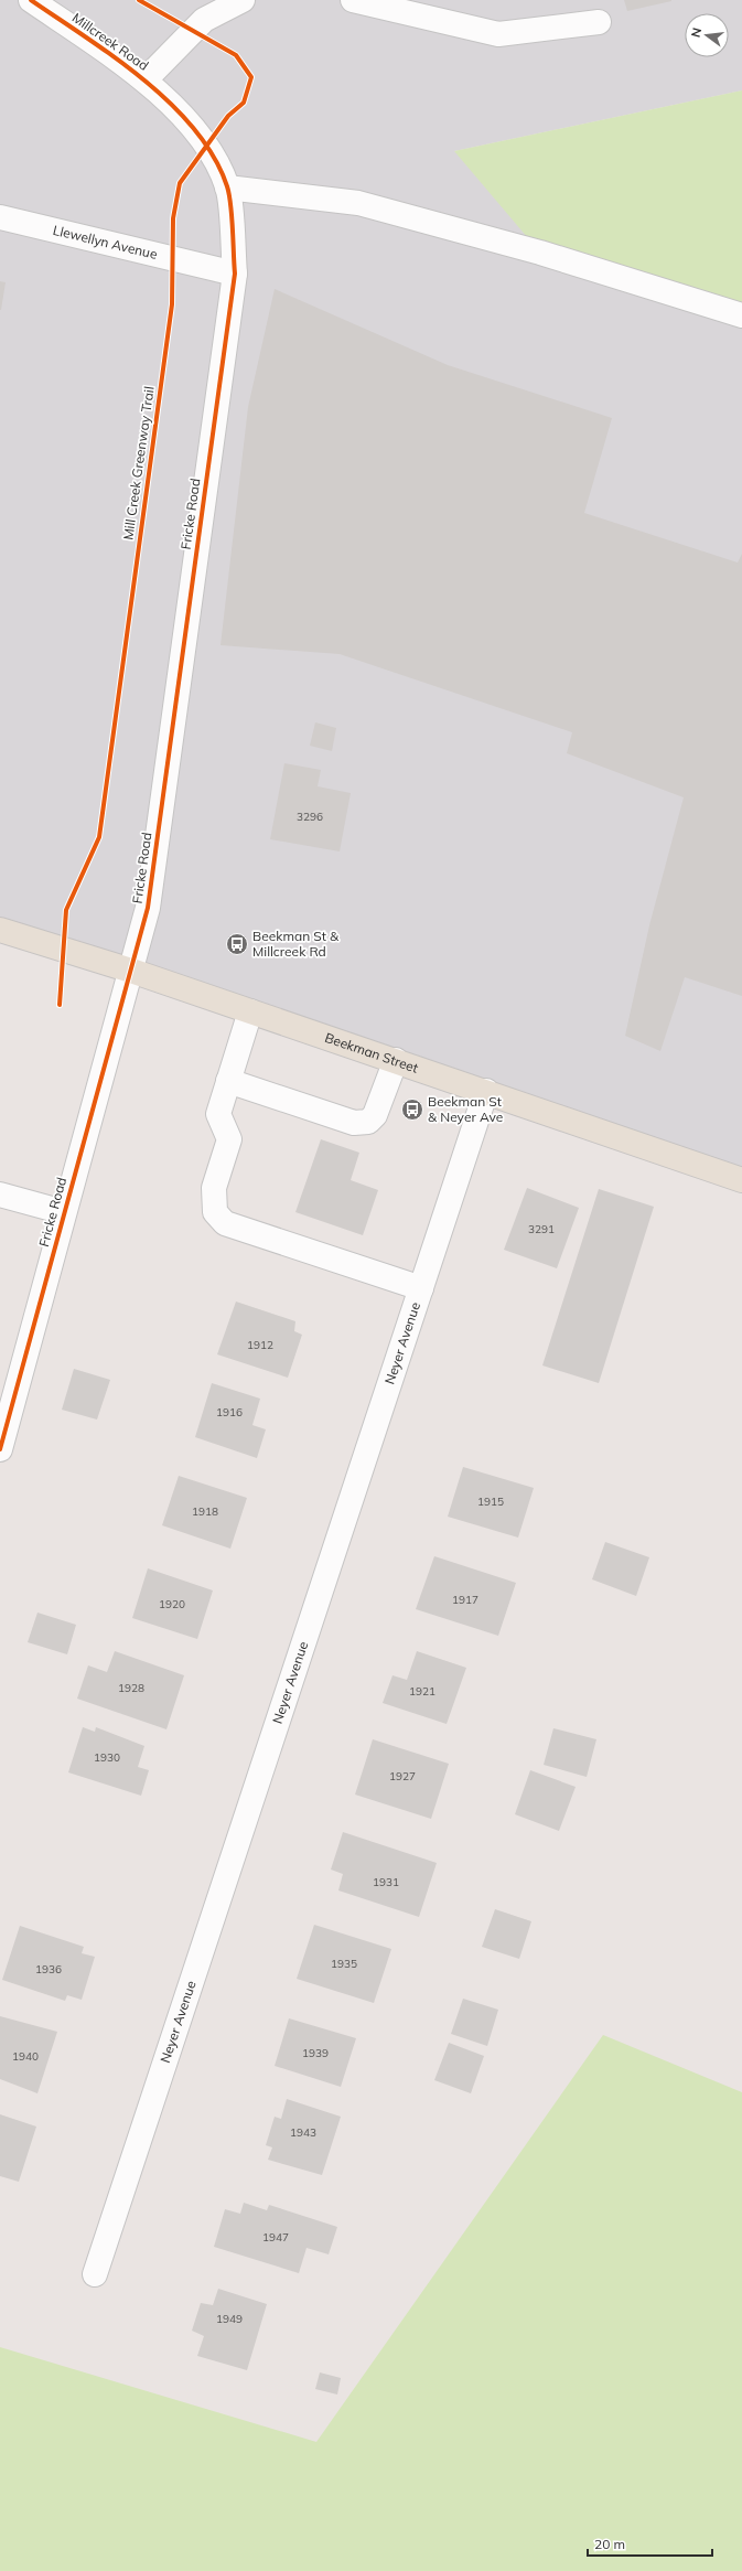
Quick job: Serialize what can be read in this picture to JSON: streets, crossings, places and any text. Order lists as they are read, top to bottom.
{
  "streets": {
    "main road": ["Beekman Street"],
    "street": [
      "Millcreek Road",
      "Llewellyn Avenue",
      "Fricke Road",
      "Neyer Avenue"
    ],
    "cycle path": ["Mill Creek Greenway Trail"]
  },
  "crossings": [
    ["Millcreek Road", "Llewellyn Avenue"],
    ["Millcreek Road", "Fricke Road"],
    ["Llewellyn Avenue", "Fricke Road"],
    ["Fricke Road", "Beekman Street"],
    ["Beekman Street", "Neyer Avenue"]
  ],
  "places": {
    "bus stop": ["Beekman St & Millcreek Rd", "Beekman St & Neyer Ave"]
  },
  "house_numbers": [
    "3296",
    "3291",
    "1912",
    "1916",
    "1915",
    "1918",
    "1917",
    "1920",
    "1928",
    "1921",
    "1930",
    "1927",
    "1931",
    "1935",
    "1936",
    "1939",
    "1940",
    "1943",
    "1947",
    "1949"
  ],
  "scale_bar": "20 m",
  "north": "left"
}
